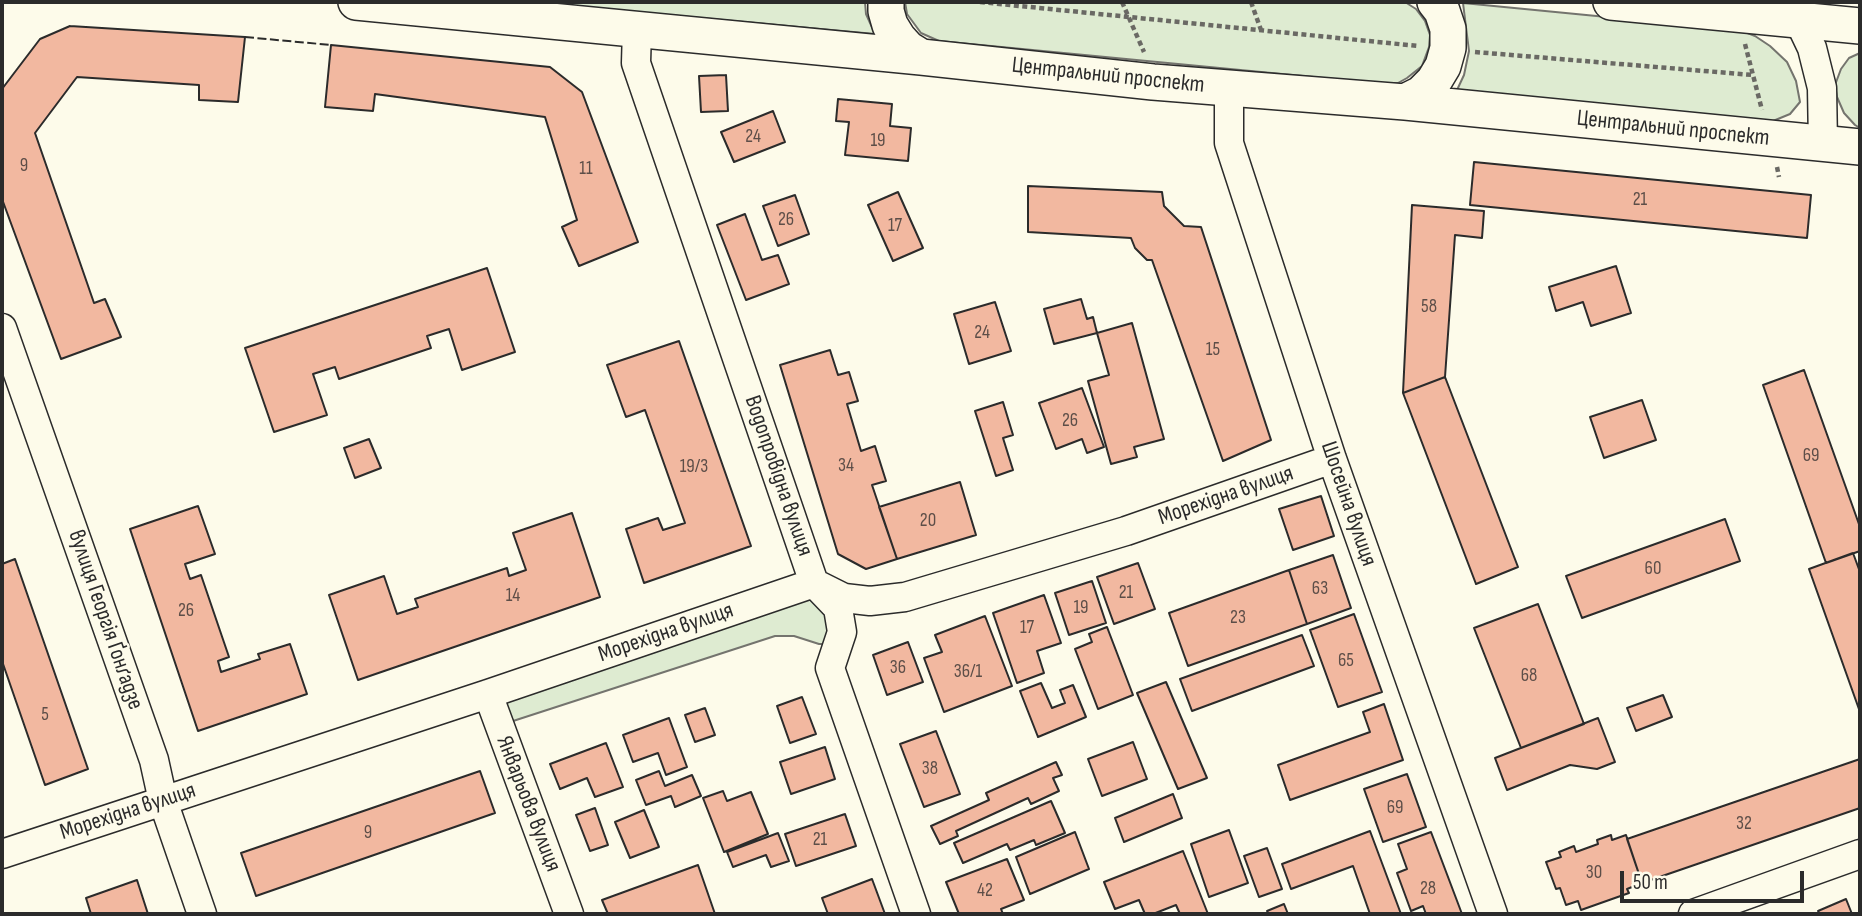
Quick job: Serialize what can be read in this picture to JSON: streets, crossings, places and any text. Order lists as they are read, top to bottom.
{
  "streets": {
    "main road": ["Центральний проспект"],
    "street": [
      "Водопровідна вулиця",
      "Морехідна вулиця",
      "Шосейна вулиця",
      "вулиця Георгія Ґонґадзе",
      "Январьова вулиця"
    ]
  },
  "crossings": [
    ["Центральний проспект", "Водопровідна вулиця"],
    ["Центральний проспект", "Шосейна вулиця"],
    ["Водопровідна вулиця", "Морехідна вулиця"],
    ["Морехідна вулиця", "Шосейна вулиця"],
    ["Морехідна вулиця", "вулиця Георгія Ґонґадзе"],
    ["Морехідна вулиця", "Январьова вулиця"]
  ],
  "house_numbers": [
    "24",
    "19",
    "9",
    "11",
    "21",
    "26",
    "17",
    "58",
    "24",
    "15",
    "26",
    "69",
    "34",
    "19/3",
    "20",
    "60",
    "63",
    "21",
    "14",
    "19",
    "26",
    "23",
    "17",
    "65",
    "36",
    "36/1",
    "68",
    "5",
    "38",
    "69",
    "32",
    "9",
    "21",
    "30",
    "28",
    "42"
  ],
  "scale_bar": "50 m"
}
